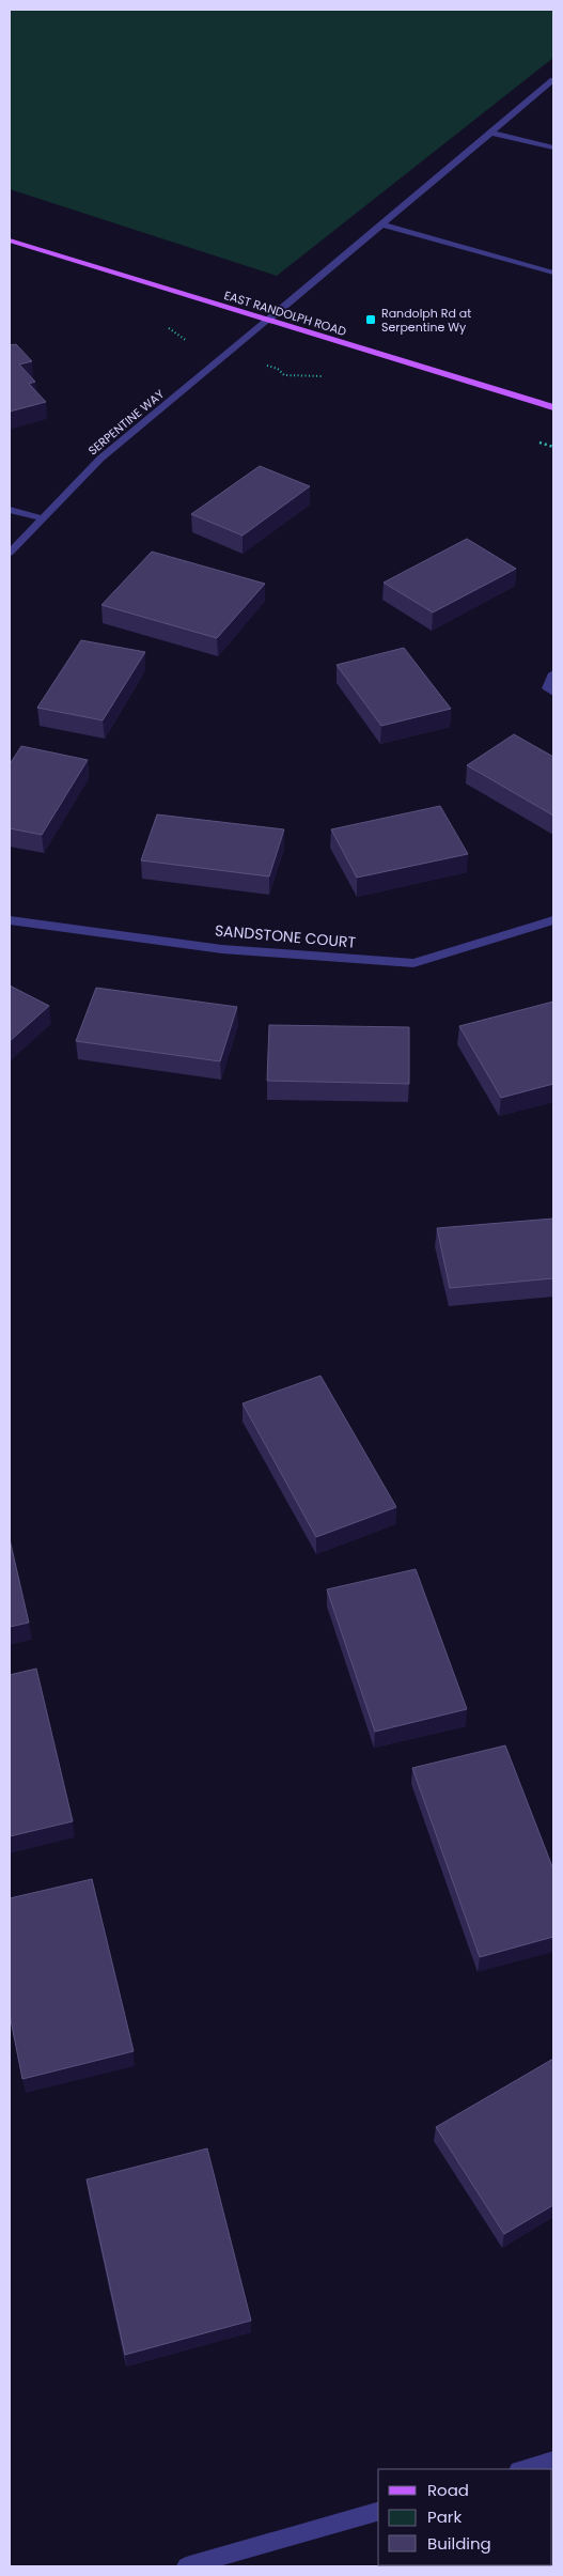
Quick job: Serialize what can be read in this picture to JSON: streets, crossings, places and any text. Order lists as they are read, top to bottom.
{
  "streets": {
    "main road": ["EAST RANDOLPH ROAD"],
    "street": ["SERPENTINE WAY", "SANDSTONE COURT"]
  },
  "crossings": [
    ["EAST RANDOLPH ROAD", "SERPENTINE WAY"]
  ],
  "places": {
    "transit": ["Randolph Rd at Serpentine Wy"]
  },
  "legend": ["Road", "Park", "Building"]
}
